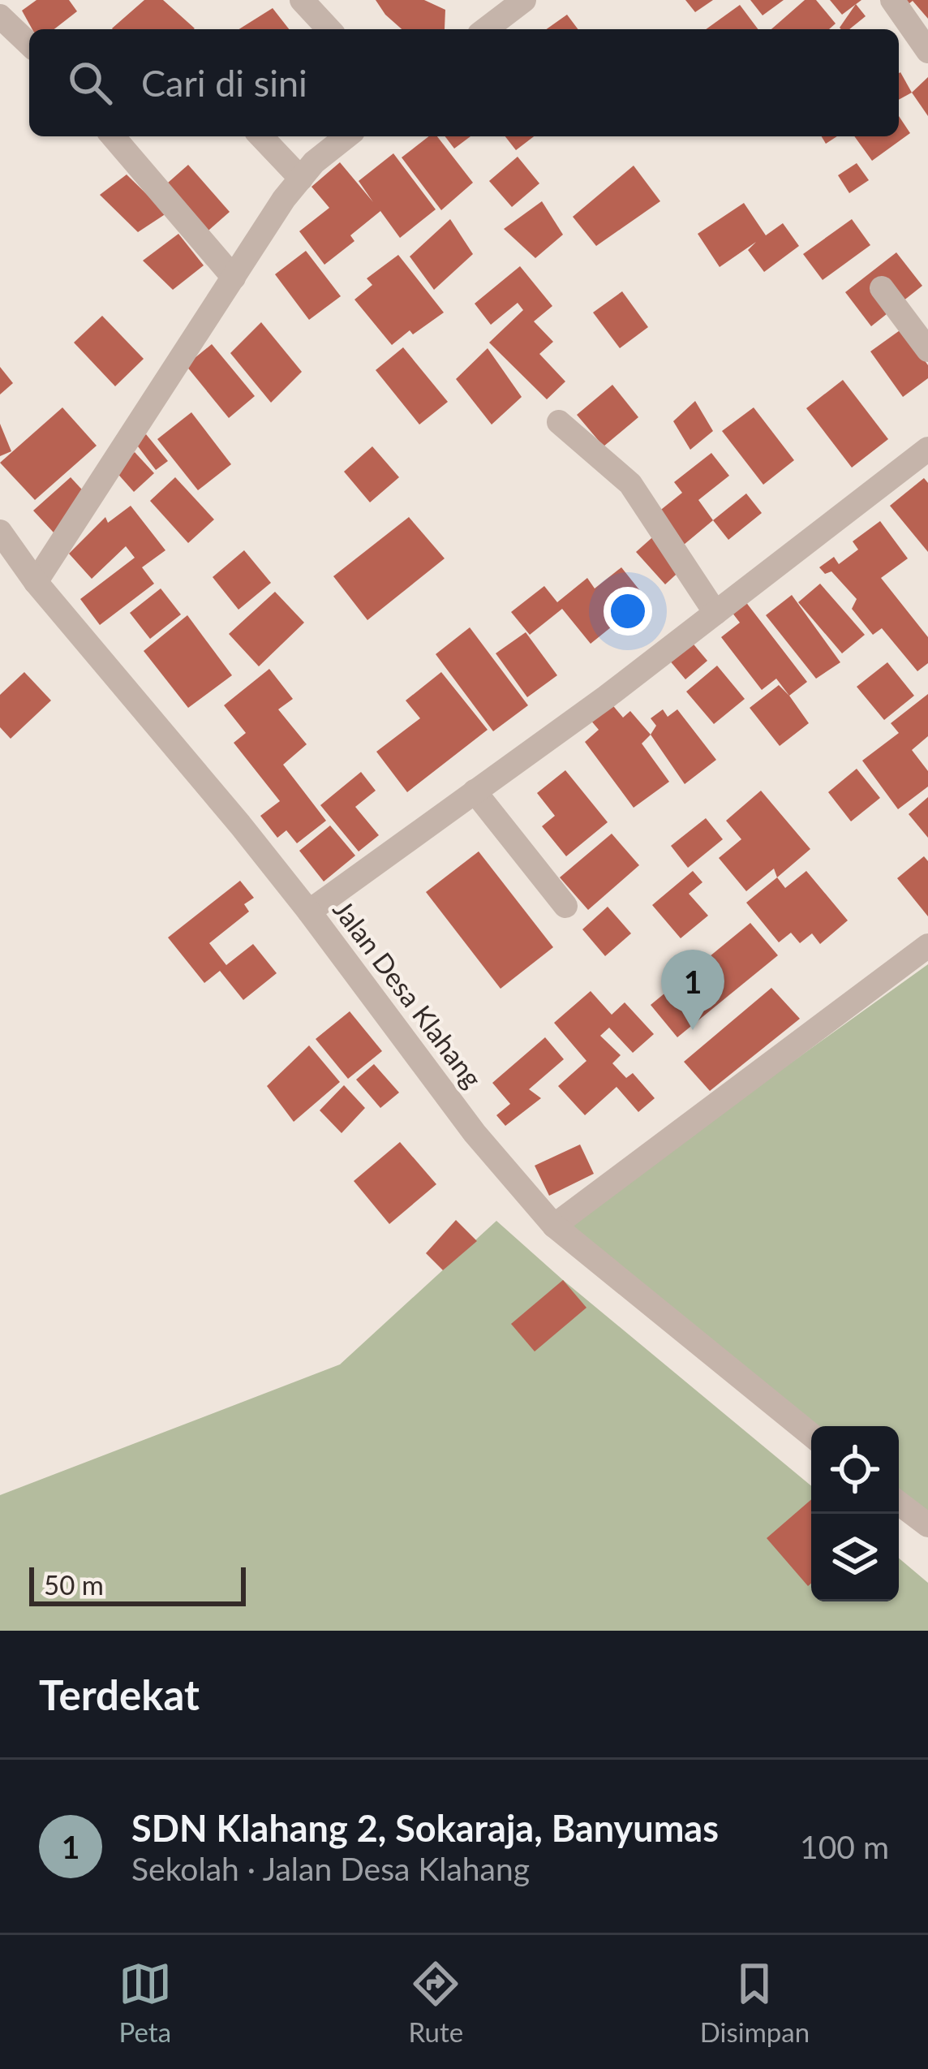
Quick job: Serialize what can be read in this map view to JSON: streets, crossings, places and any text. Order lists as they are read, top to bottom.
{
  "streets": {
    "street": ["Jalan Desa Klahang"]
  },
  "scale_bar": "50 m",
  "page": {
    "search": "Cari di sini",
    "pins": "1",
    "scale": "50 m",
    "heading": "Terdekat",
    "list": [
      {
        "mark": "1",
        "name": "SDN Klahang 2, Sokaraja, Banyumas",
        "note": "Sekolah · Jalan Desa Klahang",
        "value": "100 m"
      }
    ],
    "nav": ["Peta", "Rute", "Disimpan"]
  }
}
